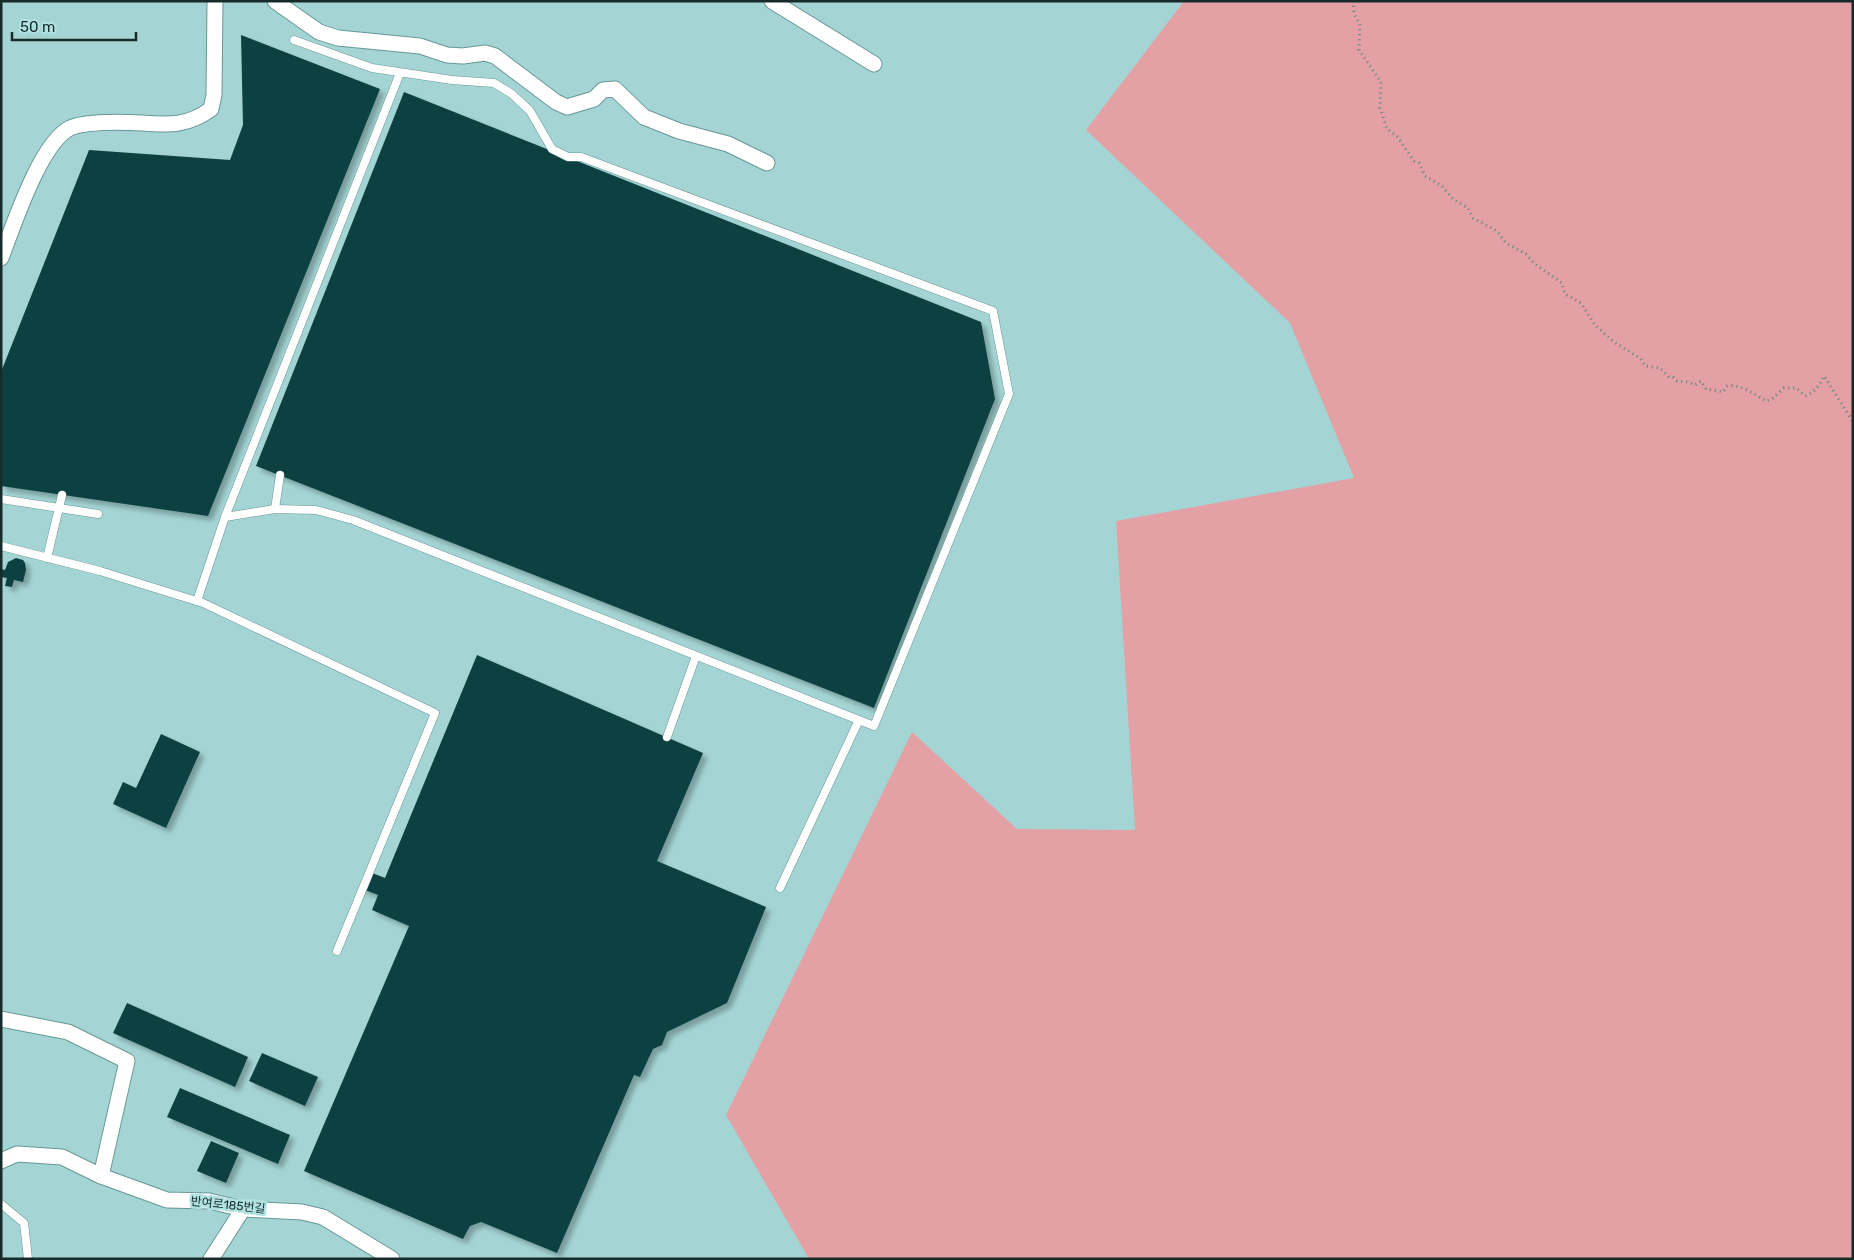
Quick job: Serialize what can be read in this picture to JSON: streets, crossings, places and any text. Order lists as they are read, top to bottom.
{
  "streets": {
    "street": ["반여로185번길"]
  },
  "scale_bar": "50 m"
}
